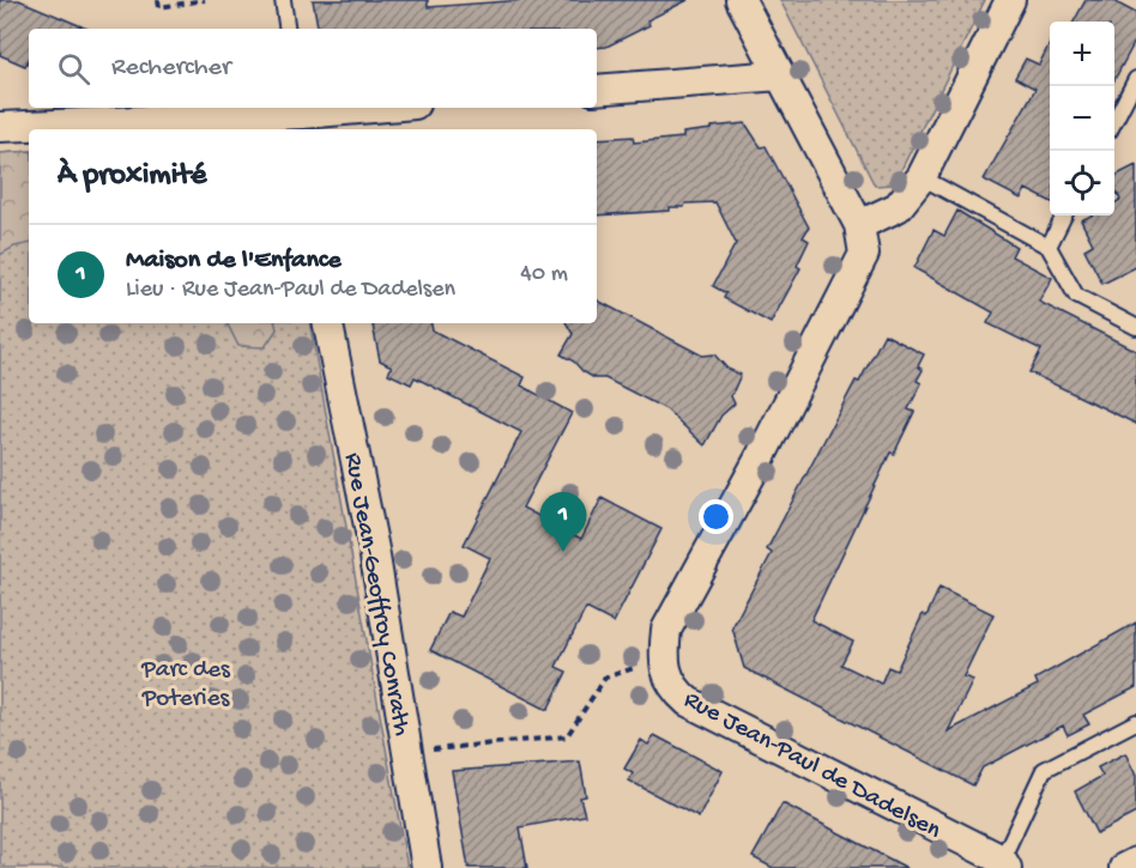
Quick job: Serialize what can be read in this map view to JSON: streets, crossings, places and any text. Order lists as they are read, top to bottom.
{
  "streets": {
    "street": ["Rue Jean-Geoffroy Conrath", "Rue Jean-Paul de Dadelsen"]
  },
  "parks": ["Parc des Poteries"],
  "page": {
    "map_buttons": ["+", "−"],
    "search": "Rechercher",
    "heading": "À proximité",
    "list": [
      {
        "mark": "1",
        "name": "Maison de l'Enfance",
        "note": "Lieu · Rue Jean-Paul de Dadelsen",
        "value": "40 m"
      }
    ],
    "pins": "1"
  }
}
